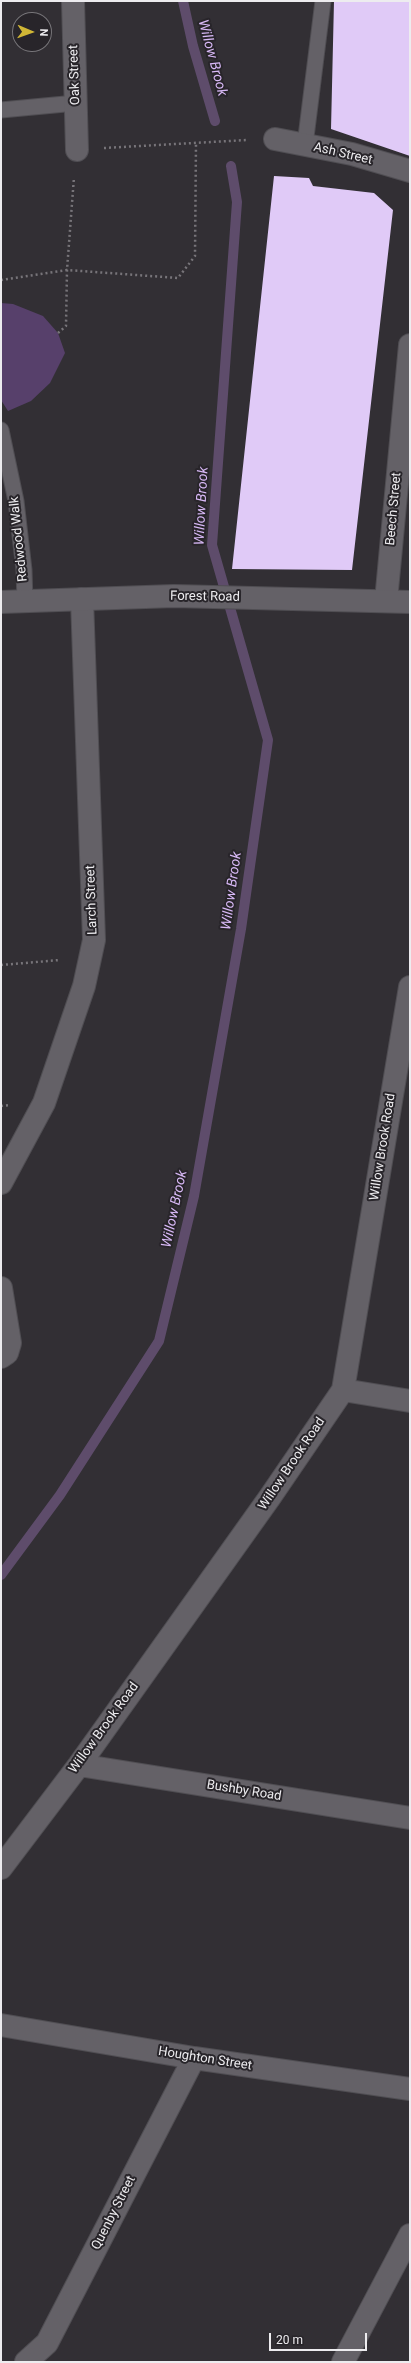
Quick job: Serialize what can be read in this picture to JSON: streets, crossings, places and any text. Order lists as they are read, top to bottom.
{
  "streets": {
    "street": [
      "Oak Street",
      "Ash Street",
      "Beech Street",
      "Forest Road",
      "Larch Street",
      "Willow Brook Road",
      "Bushby Road",
      "Houghton Street",
      "Quenby Street"
    ],
    "lane": ["Redwood Walk"]
  },
  "crossings": [
    ["Beech Street", "Forest Road"],
    ["Redwood Walk", "Forest Road"],
    ["Forest Road", "Larch Street"],
    ["Willow Brook Road", "Bushby Road"],
    ["Houghton Street", "Quenby Street"]
  ],
  "water": ["Willow Brook"],
  "scale_bar": "20 m",
  "north": "right"
}
